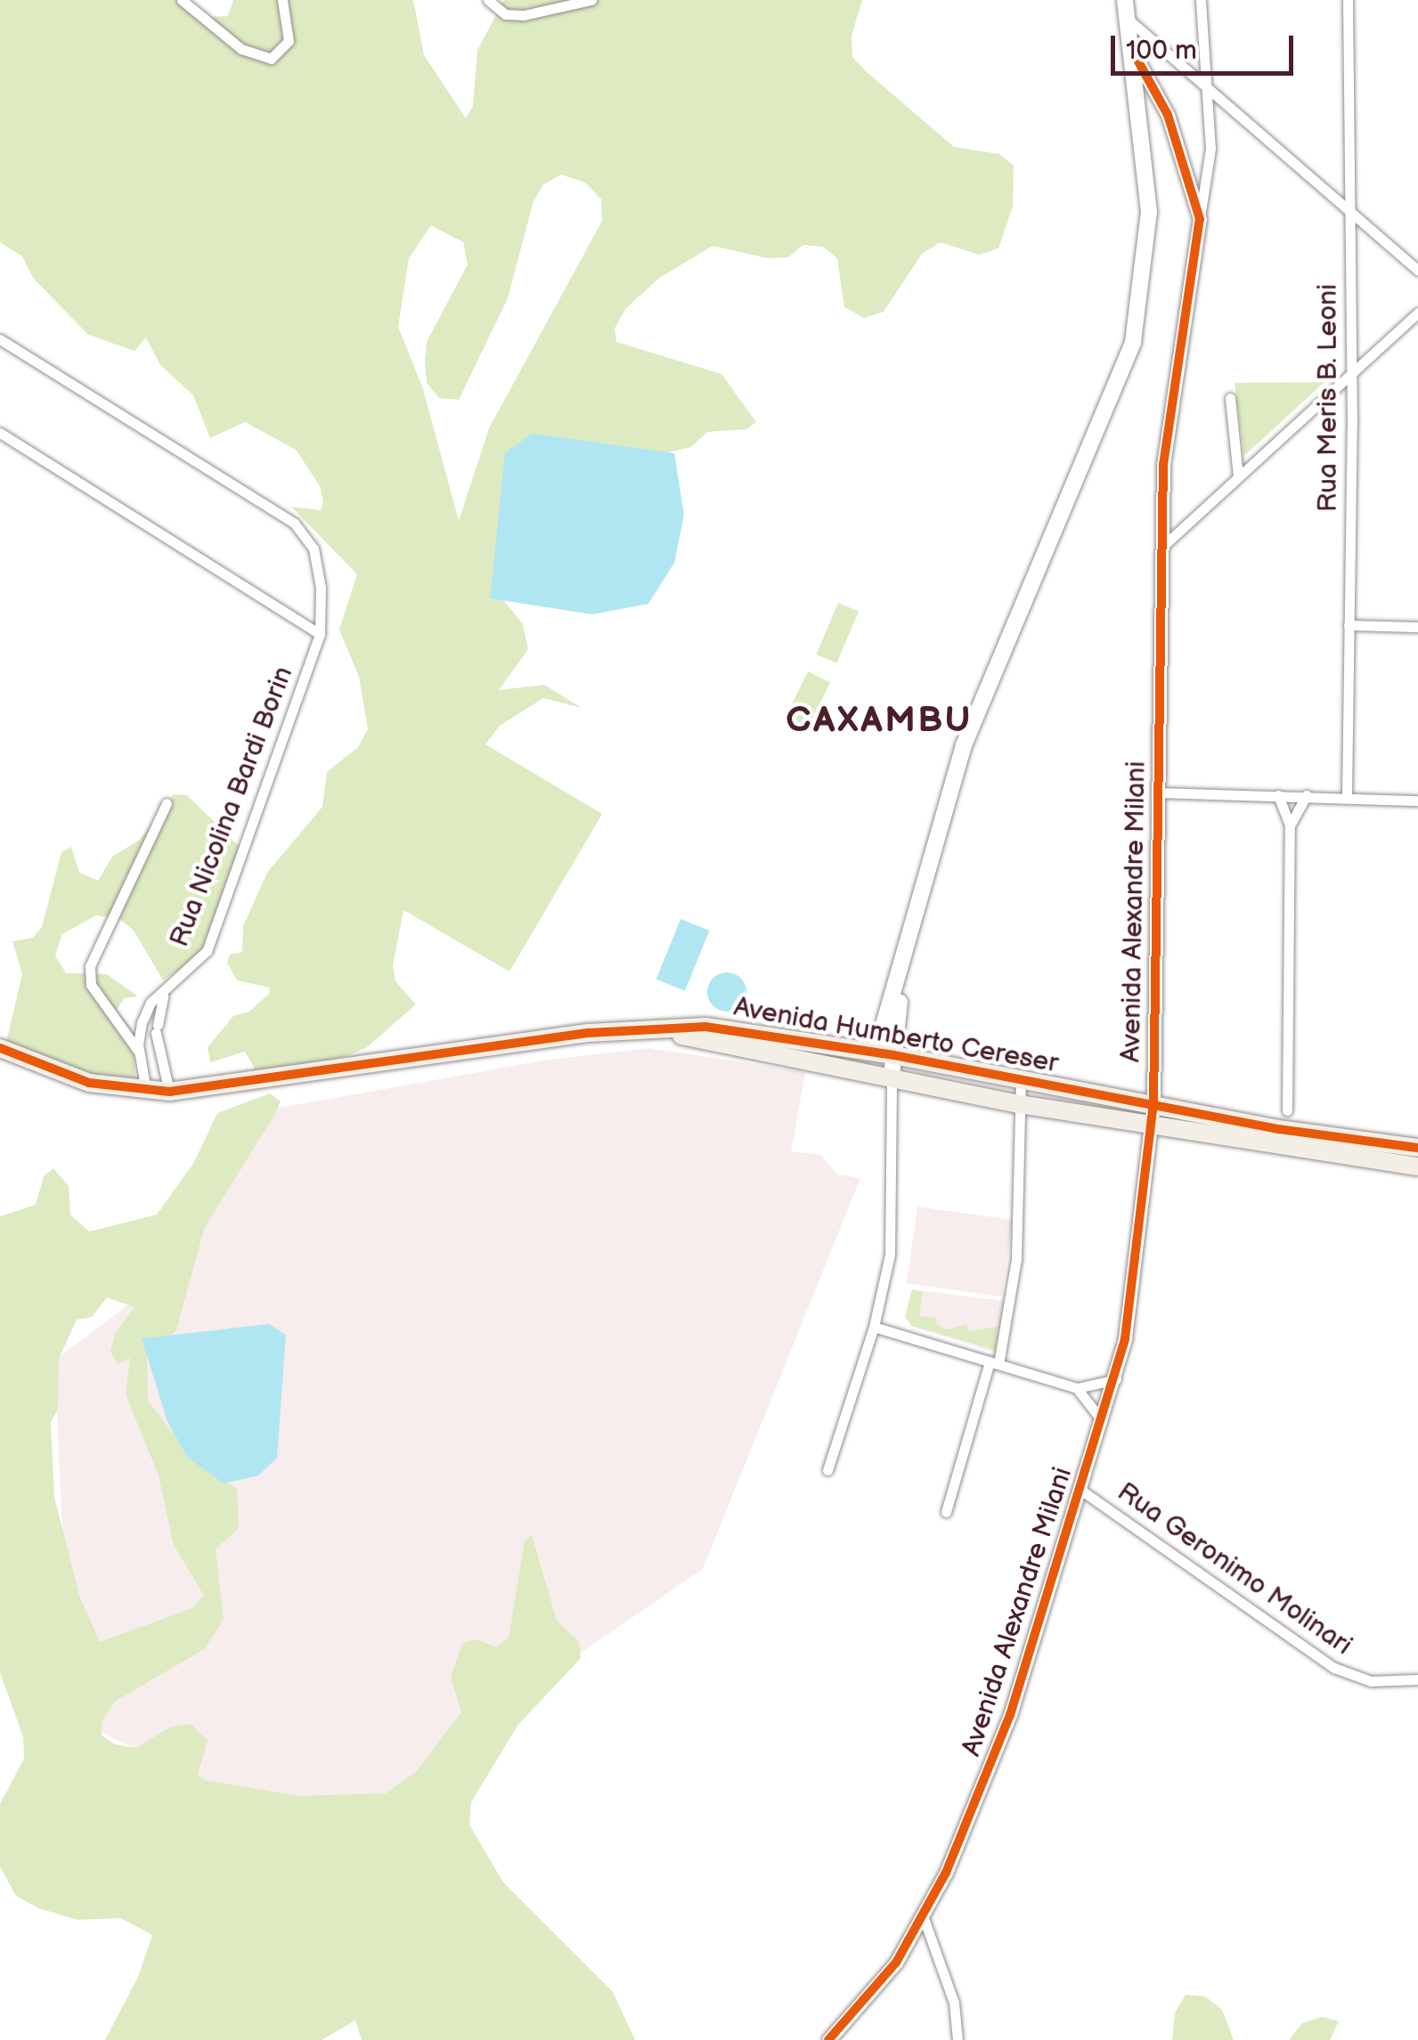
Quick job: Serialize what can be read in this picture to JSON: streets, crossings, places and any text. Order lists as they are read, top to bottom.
{
  "streets": {
    "main road": ["Avenida Humberto Cereser"],
    "street": [
      "Rua Meris B. Leoni",
      "Rua Nicolina Bardi Borin",
      "Avenida Alexandre Milani",
      "Rua Geronimo Molinari"
    ]
  },
  "crossings": [
    ["Rua Nicolina Bardi Borin", "Avenida Humberto Cereser"],
    ["Avenida Alexandre Milani", "Avenida Humberto Cereser"],
    ["Avenida Alexandre Milani", "Rua Geronimo Molinari"]
  ],
  "districts": ["CAXAMBU"],
  "scale_bar": "100 m"
}
